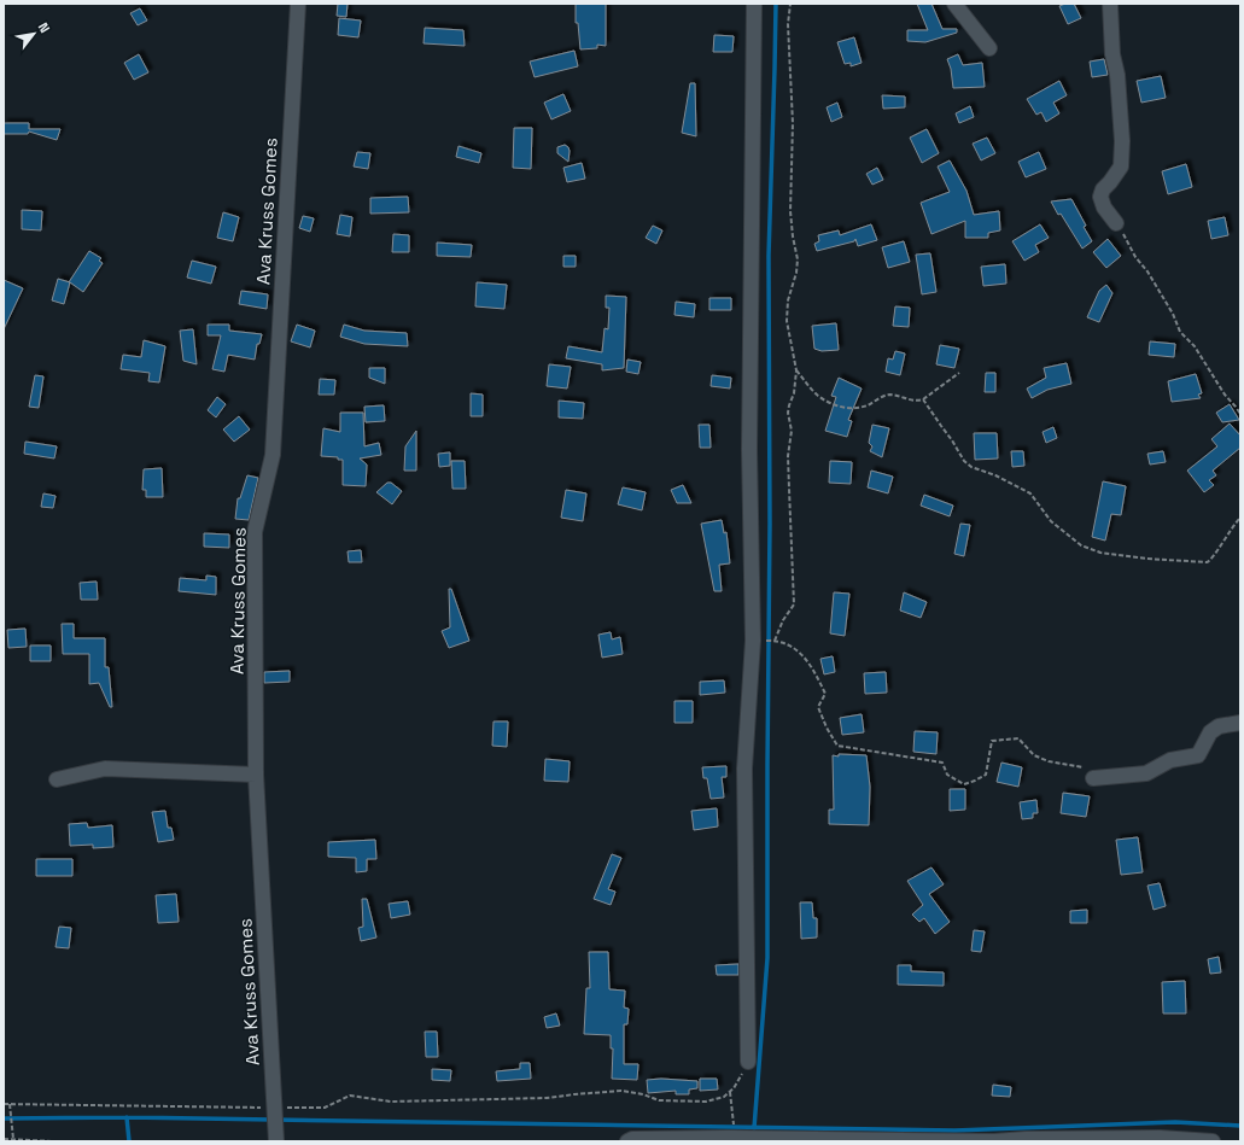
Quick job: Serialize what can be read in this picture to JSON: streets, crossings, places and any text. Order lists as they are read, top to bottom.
{
  "streets": {
    "street": ["Ava Kruss Gomes"]
  },
  "north": "top right"
}
